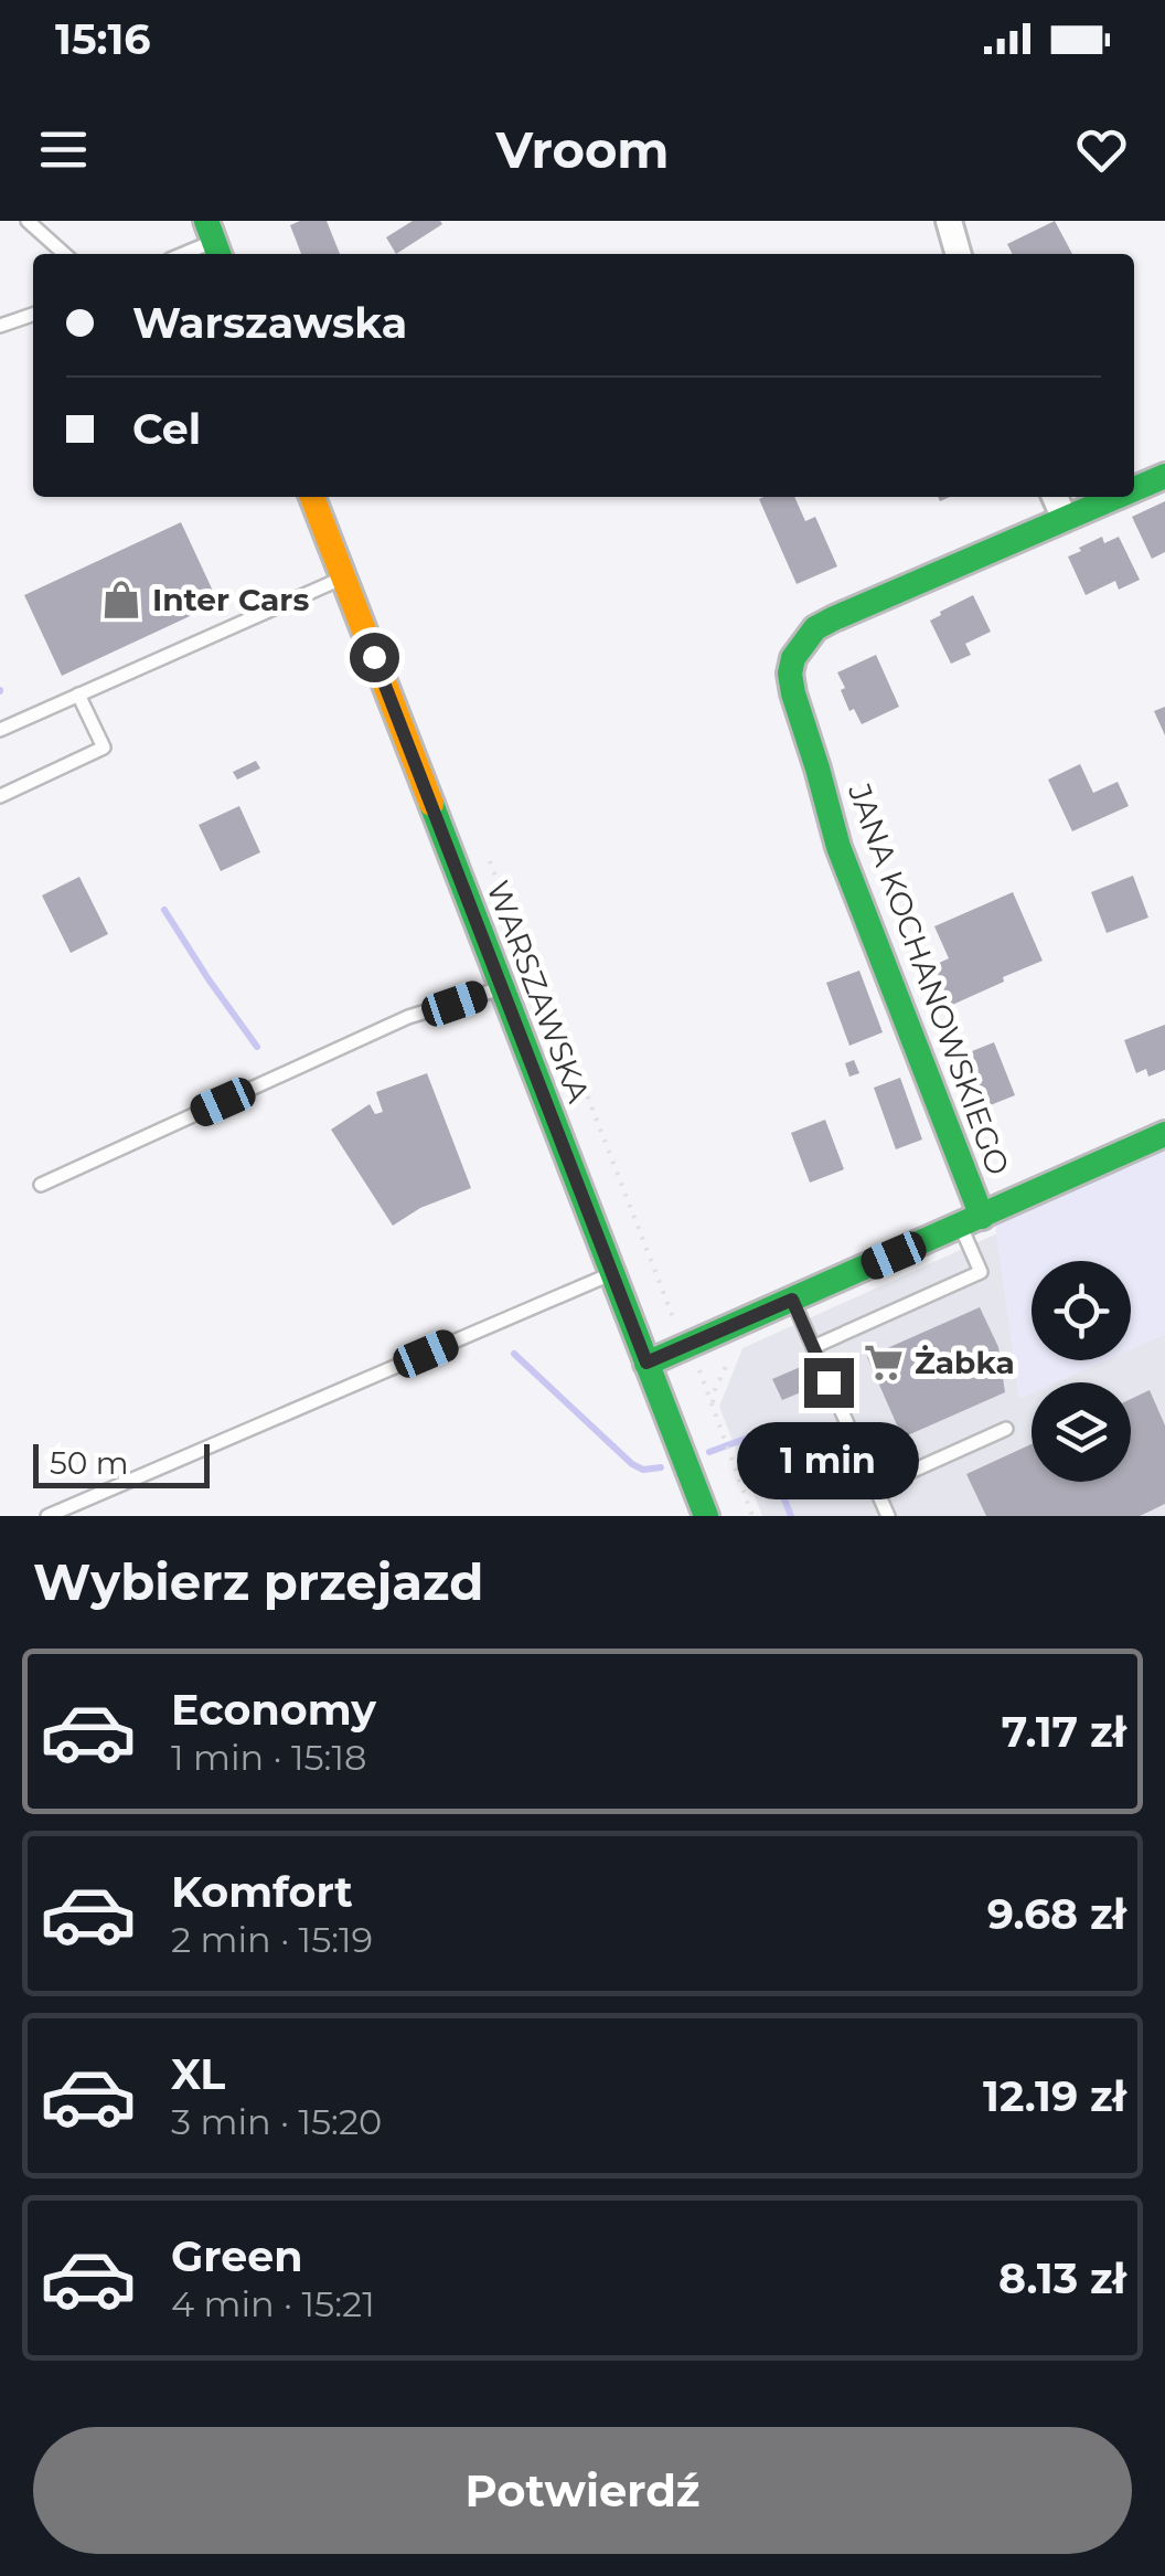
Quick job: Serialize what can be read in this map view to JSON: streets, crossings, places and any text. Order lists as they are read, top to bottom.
{
  "streets": {
    "street": ["JANA KOCHANOWSKIEGO", "WARSZAWSKA"]
  },
  "places": {
    "shop": ["Inter Cars"],
    "supermarket": ["Żabka"]
  },
  "scale_bar": "50 m",
  "page": {
    "status": "15:16",
    "header": "Vroom",
    "banner": ["Warszawska", "Cel"],
    "bubble": "1 min",
    "scale": "50 m",
    "heading": "Wybierz przejazd",
    "list": [
      {
        "name": "Economy",
        "note": "1 min · 15:18",
        "value": "7.17 zł"
      },
      {
        "name": "Komfort",
        "note": "2 min · 15:19",
        "value": "9.68 zł"
      },
      {
        "name": "XL",
        "note": "3 min · 15:20",
        "value": "12.19 zł"
      },
      {
        "name": "Green",
        "note": "4 min · 15:21",
        "value": "8.13 zł"
      }
    ],
    "buttons": "Potwierdź"
  }
}
